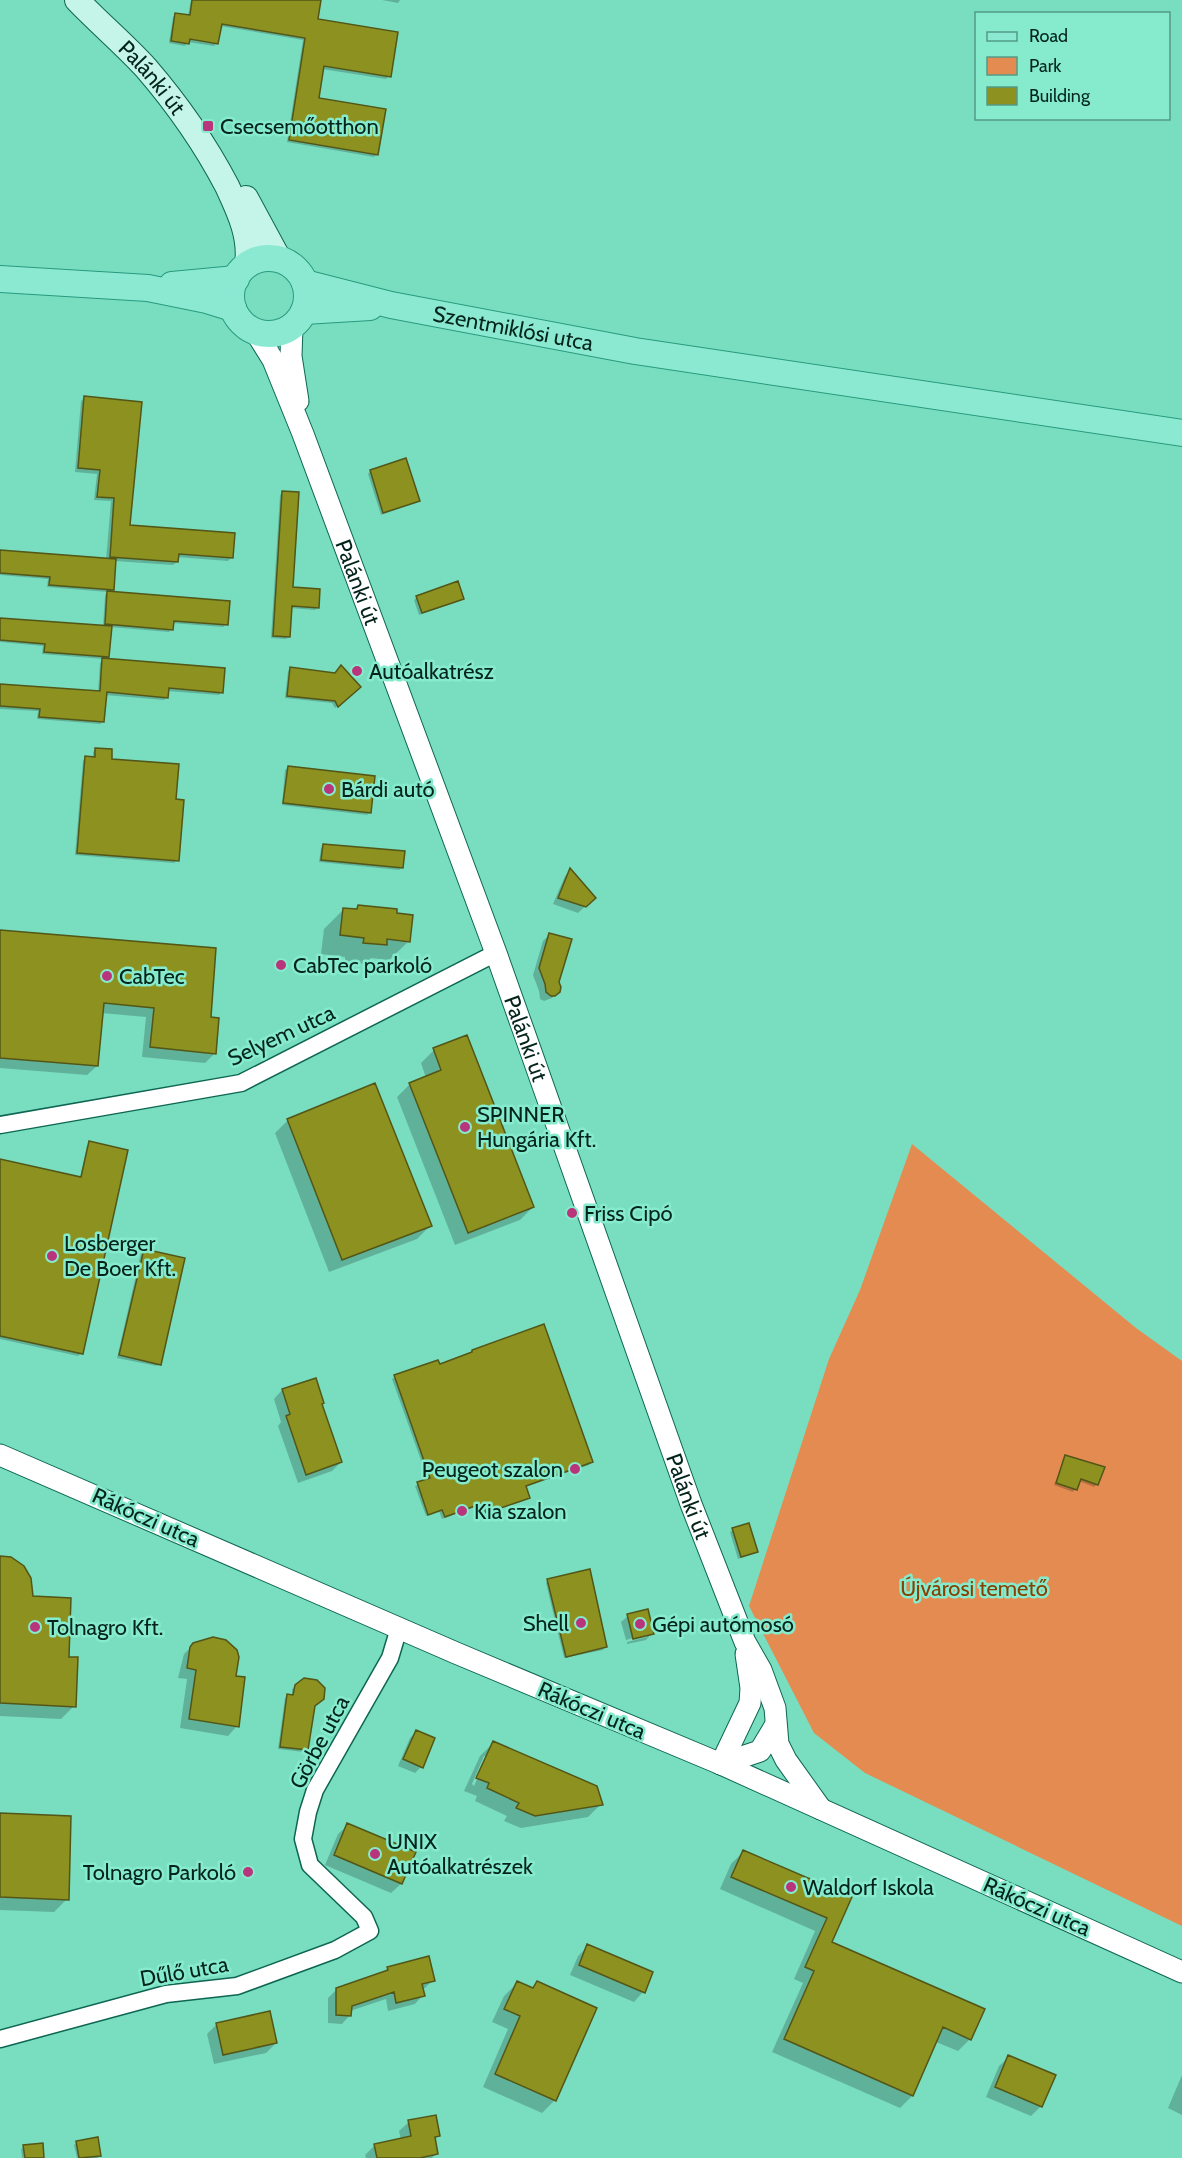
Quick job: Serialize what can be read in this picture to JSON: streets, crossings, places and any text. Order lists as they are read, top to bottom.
{
  "streets": {
    "main road": ["Palánki út", "Szentmiklósi utca"],
    "street": [
      "Selyem utca",
      "Rákóczi utca",
      "Görbe utca",
      "Dűlő utca"
    ]
  },
  "crossings": [
    ["Palánki út", "Selyem utca"],
    ["Palánki út", "Rákóczi utca"],
    ["Rákóczi utca", "Görbe utca"],
    ["Görbe utca", "Dűlő utca"]
  ],
  "parks": ["Újvárosi temető"],
  "places": {
    "transit": ["Csecsemőotthon"],
    "other": [
      "Autóalkatrész",
      "Bárdi autó",
      "CabTec parkoló",
      "CabTec",
      "SPINNER Hungária Kft.",
      "Friss Cipó",
      "Losberger De Boer Kft.",
      "Peugeot szalon",
      "Kia szalon",
      "Shell",
      "Gépi autómosó",
      "Tolnagro Kft.",
      "UNIX Autóalkatrészek",
      "Tolnagro Parkoló",
      "Waldorf Iskola"
    ]
  },
  "legend": ["Road", "Park", "Building"]
}
